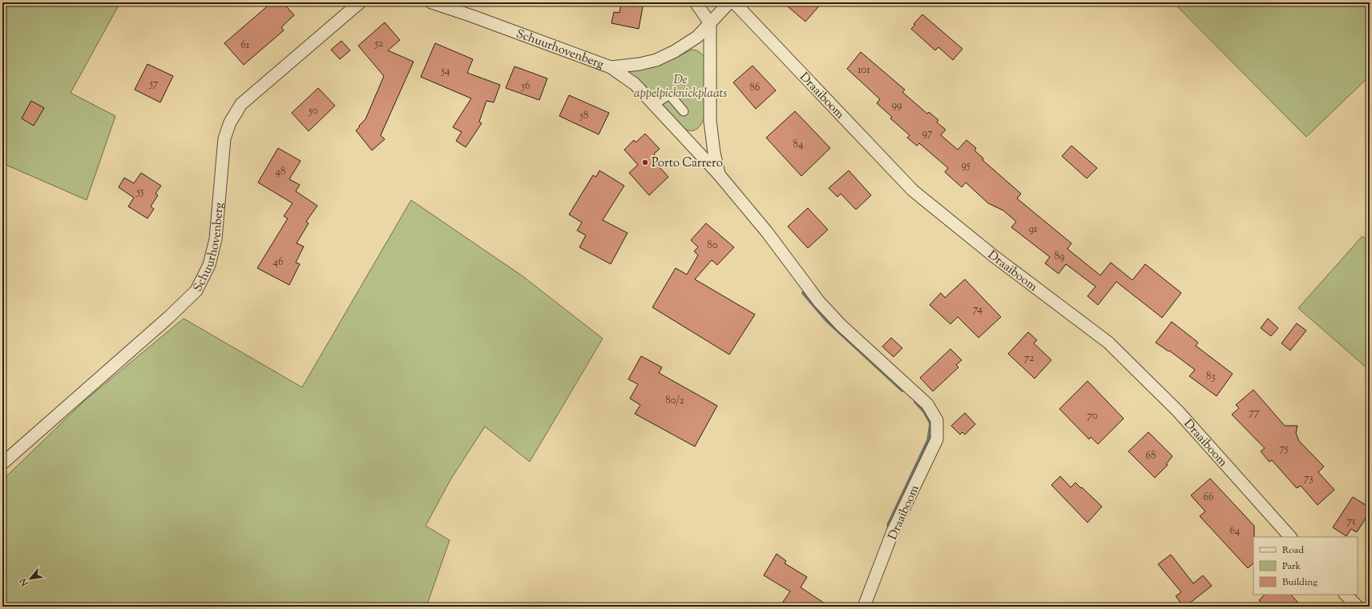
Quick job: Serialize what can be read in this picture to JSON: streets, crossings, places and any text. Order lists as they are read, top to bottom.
{
  "streets": {
    "street": ["Schuurhovenberg", "Draaiboom"]
  },
  "crossings": [
    ["Schuurhovenberg", "Draaiboom"]
  ],
  "parks": ["De appelpicknickplaats"],
  "places": ["Porto Carrero"],
  "house_numbers": [
    "52",
    "61",
    "101",
    "54",
    "57",
    "56",
    "86",
    "99",
    "50",
    "58",
    "97",
    "84",
    "95",
    "48",
    "55",
    "91",
    "80",
    "89",
    "46",
    "74",
    "72",
    "83",
    "80/2",
    "77",
    "70",
    "75",
    "68",
    "73",
    "66",
    "71",
    "64"
  ],
  "legend": ["Road", "Park", "Building"],
  "north": "bottom left"
}
